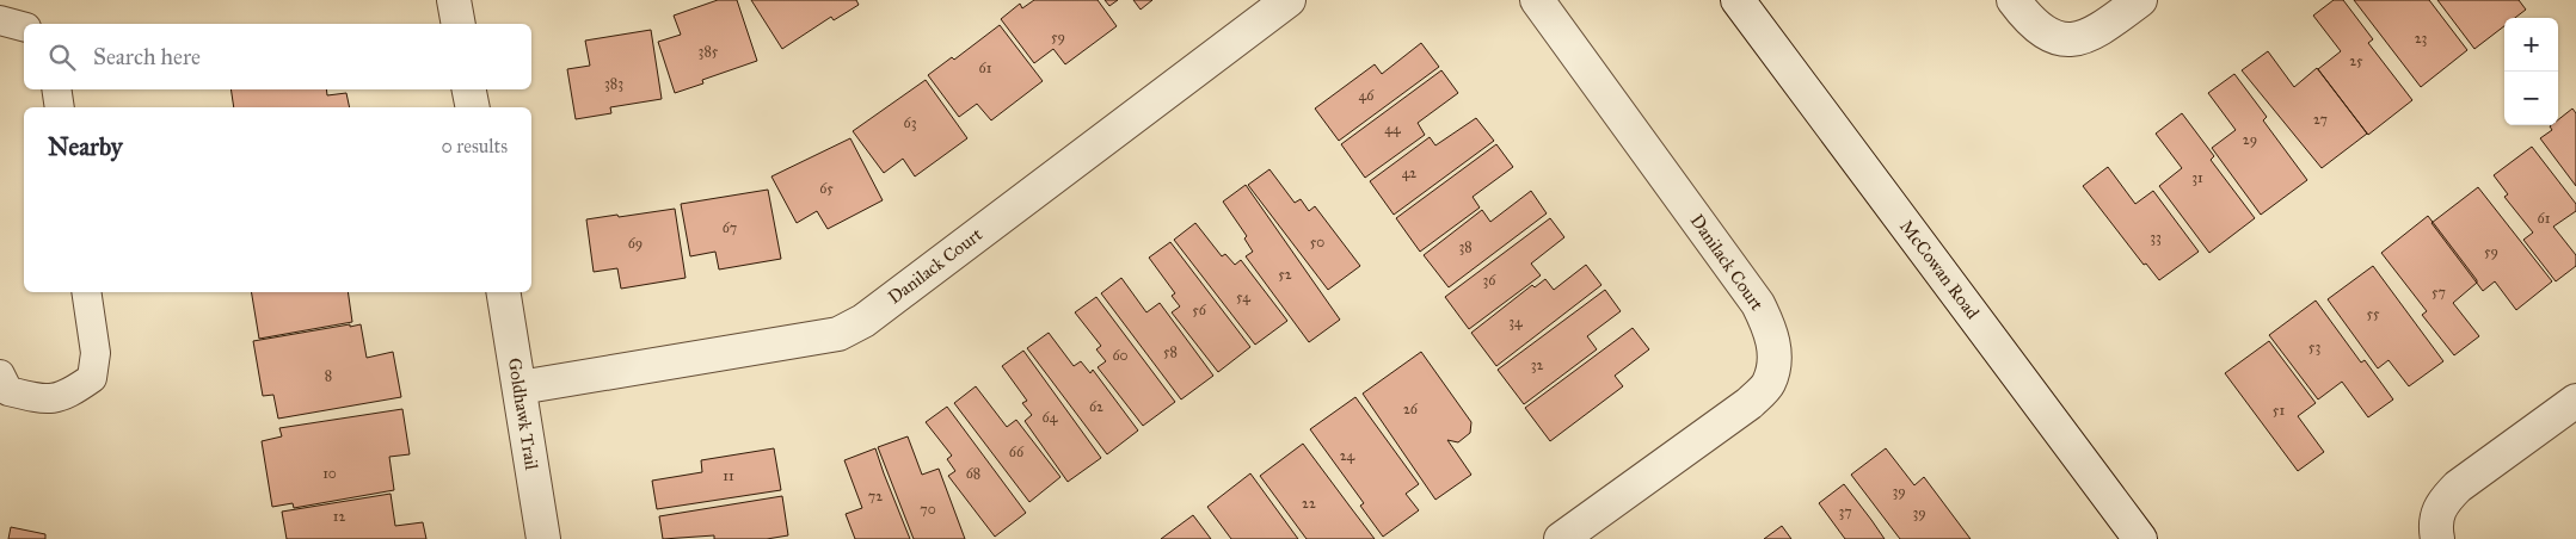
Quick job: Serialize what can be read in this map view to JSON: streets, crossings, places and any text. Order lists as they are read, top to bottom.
{
  "streets": {
    "street": ["Danilack Court", "McCowan Road", "Goldhawk Trail"]
  },
  "crossings": [
    ["Danilack Court", "Goldhawk Trail"]
  ],
  "house_numbers": [
    "59",
    "23",
    "385",
    "25",
    "61",
    "383",
    "46",
    "27",
    "63",
    "44",
    "29",
    "42",
    "31",
    "65",
    "61",
    "67",
    "33",
    "50",
    "69",
    "38",
    "59",
    "52",
    "36",
    "57",
    "54",
    "56",
    "55",
    "34",
    "53",
    "58",
    "60",
    "32",
    "8",
    "62",
    "26",
    "51",
    "64",
    "66",
    "24",
    "10",
    "68",
    "11",
    "39",
    "72",
    "22",
    "70",
    "37",
    "39",
    "12"
  ],
  "page": {
    "map_buttons": ["+", "−"],
    "search": "Search here",
    "heading": ["Nearby", "0 results"]
  }
}
